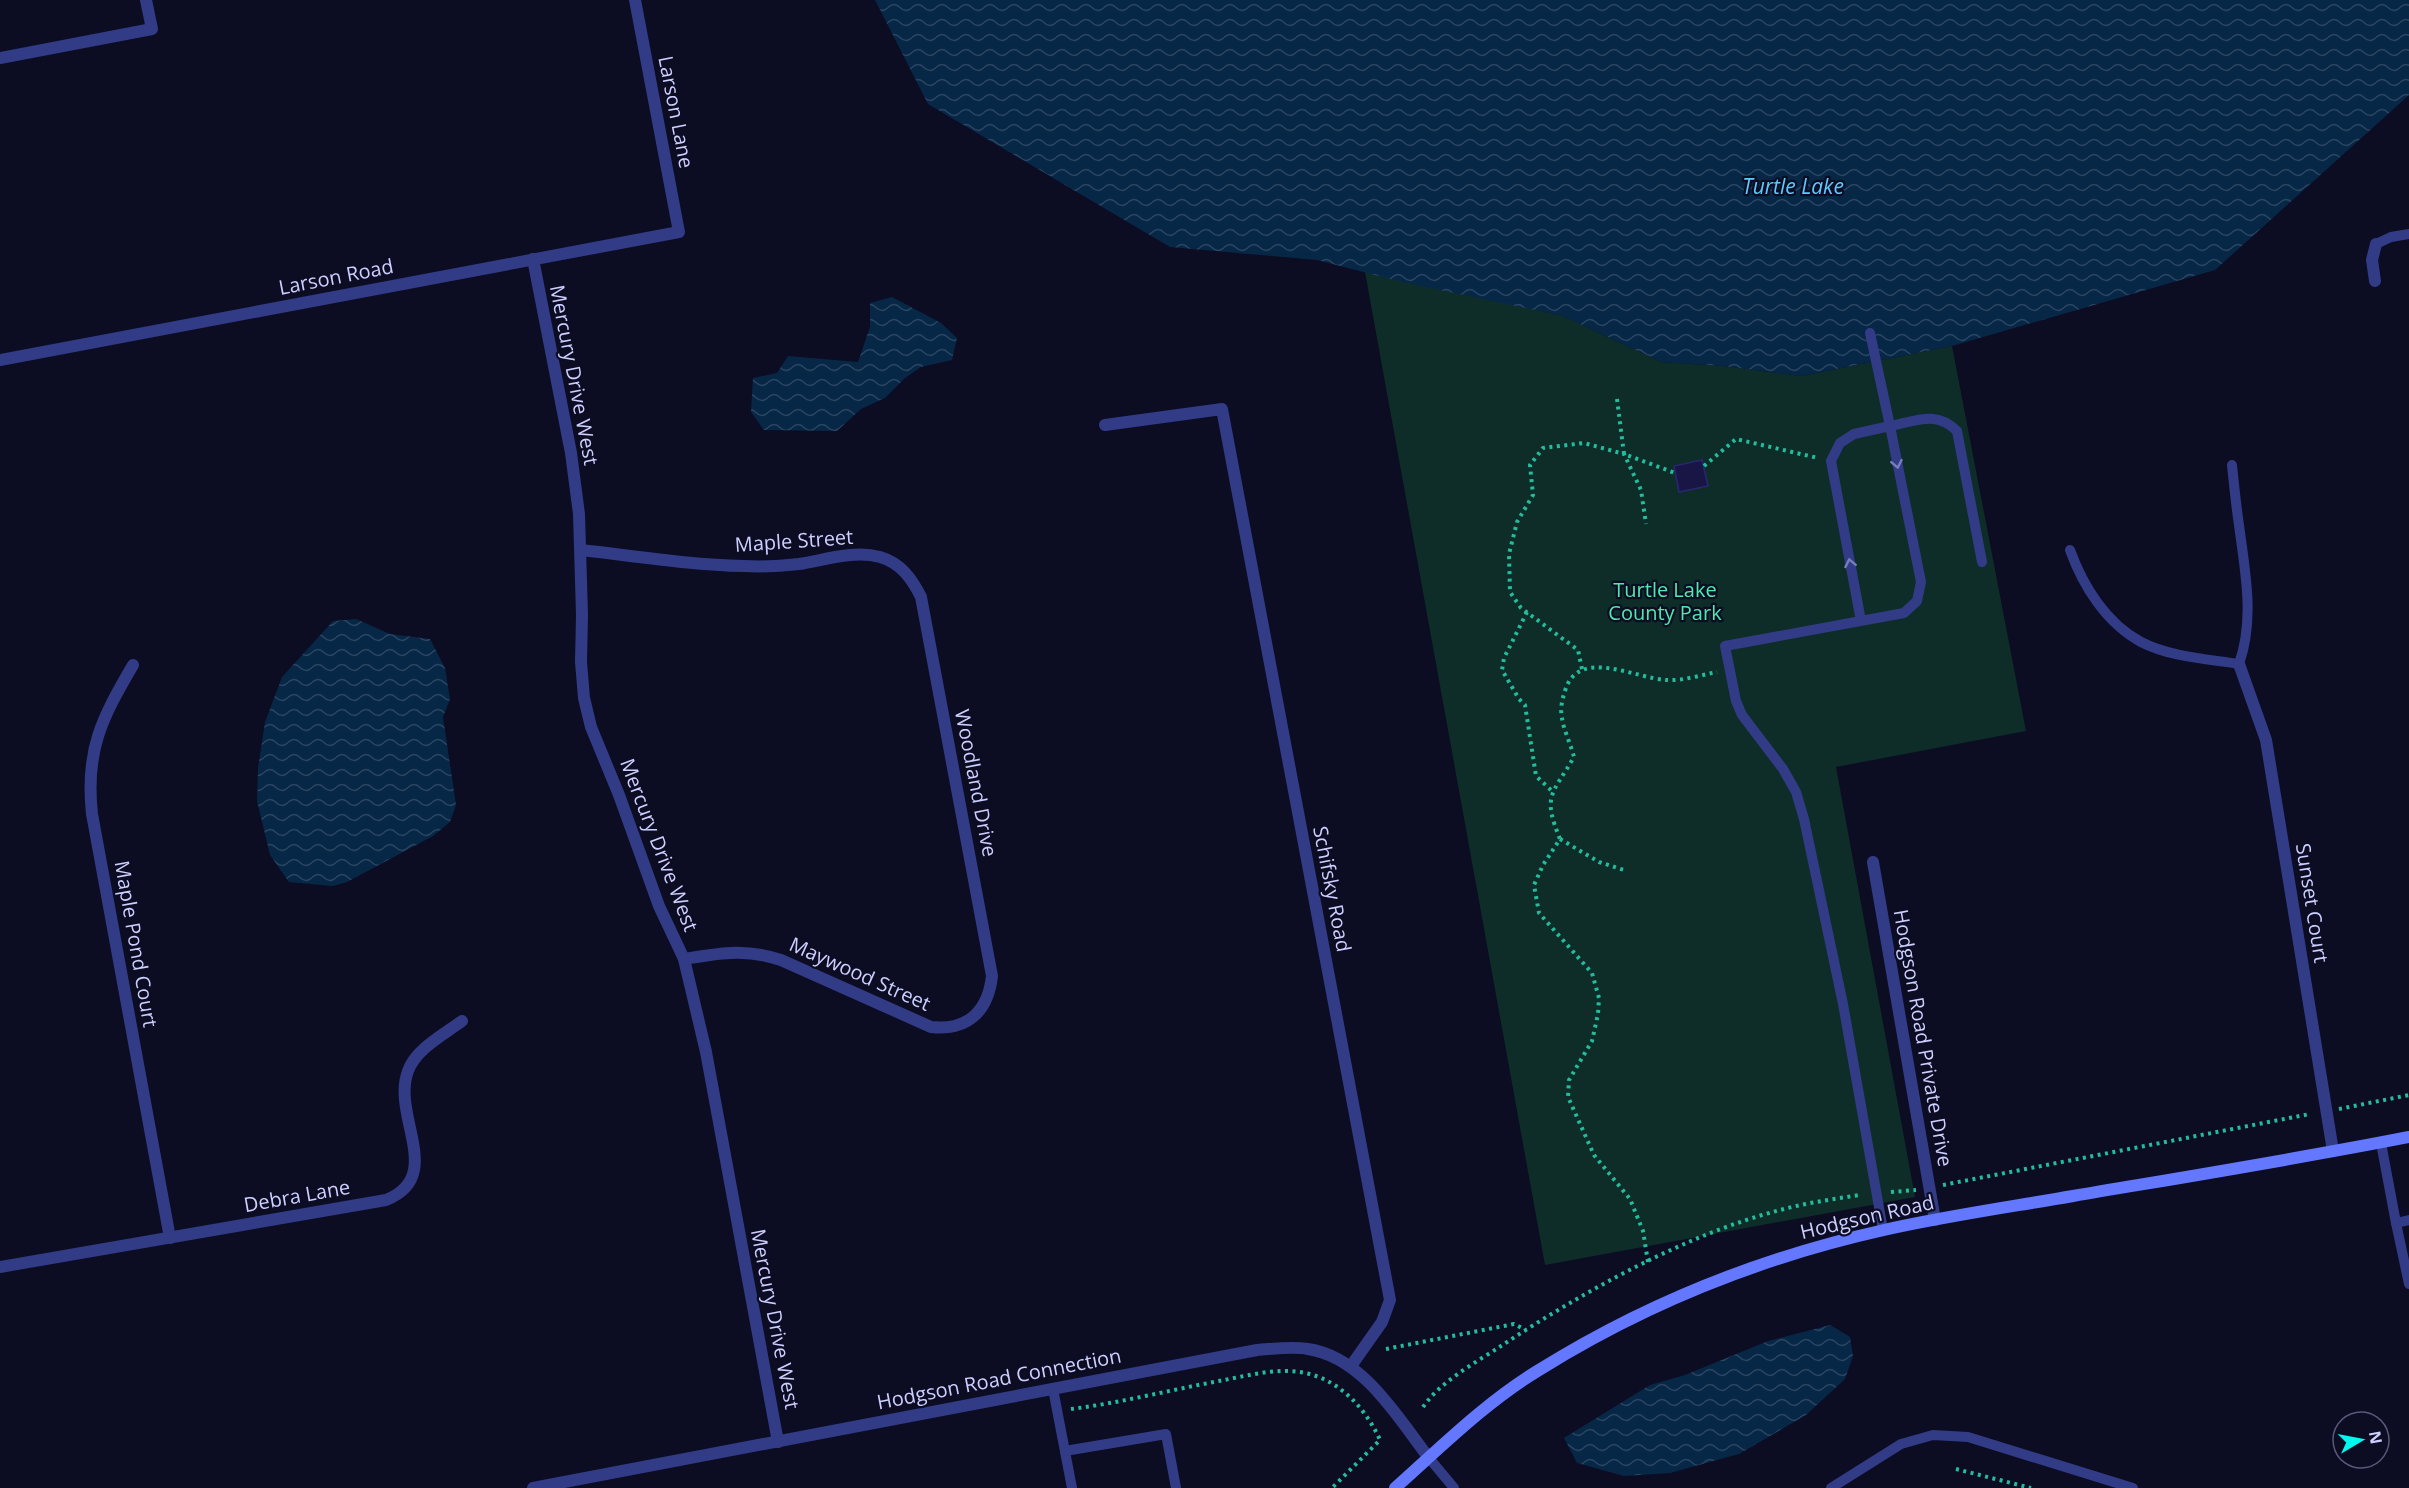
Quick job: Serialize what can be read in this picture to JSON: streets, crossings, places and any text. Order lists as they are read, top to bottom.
{
  "streets": {
    "main road": ["Hodgson Road"],
    "street": [
      "Larson Lane",
      "Larson Road",
      "Mercury Drive West",
      "Maple Street",
      "Woodland Drive",
      "Schifsky Road",
      "Sunset Court",
      "Maple Pond Court",
      "Maywood Street",
      "Hodgson Road Private Drive",
      "Debra Lane",
      "Hodgson Road Connection"
    ]
  },
  "crossings": [
    ["Larson Lane", "Larson Road"],
    ["Larson Road", "Mercury Drive West"],
    ["Mercury Drive West", "Maple Street"],
    ["Mercury Drive West", "Maywood Street"],
    ["Mercury Drive West", "Hodgson Road Connection"],
    ["Maple Street", "Woodland Drive"],
    ["Woodland Drive", "Maywood Street"],
    ["Schifsky Road", "Hodgson Road Connection"],
    ["Sunset Court", "Hodgson Road"],
    ["Maple Pond Court", "Debra Lane"],
    ["Hodgson Road Private Drive", "Hodgson Road"],
    ["Hodgson Road", "Hodgson Road Connection"]
  ],
  "water": ["Turtle Lake"],
  "parks": ["Turtle Lake County Park"],
  "north": "right"
}
